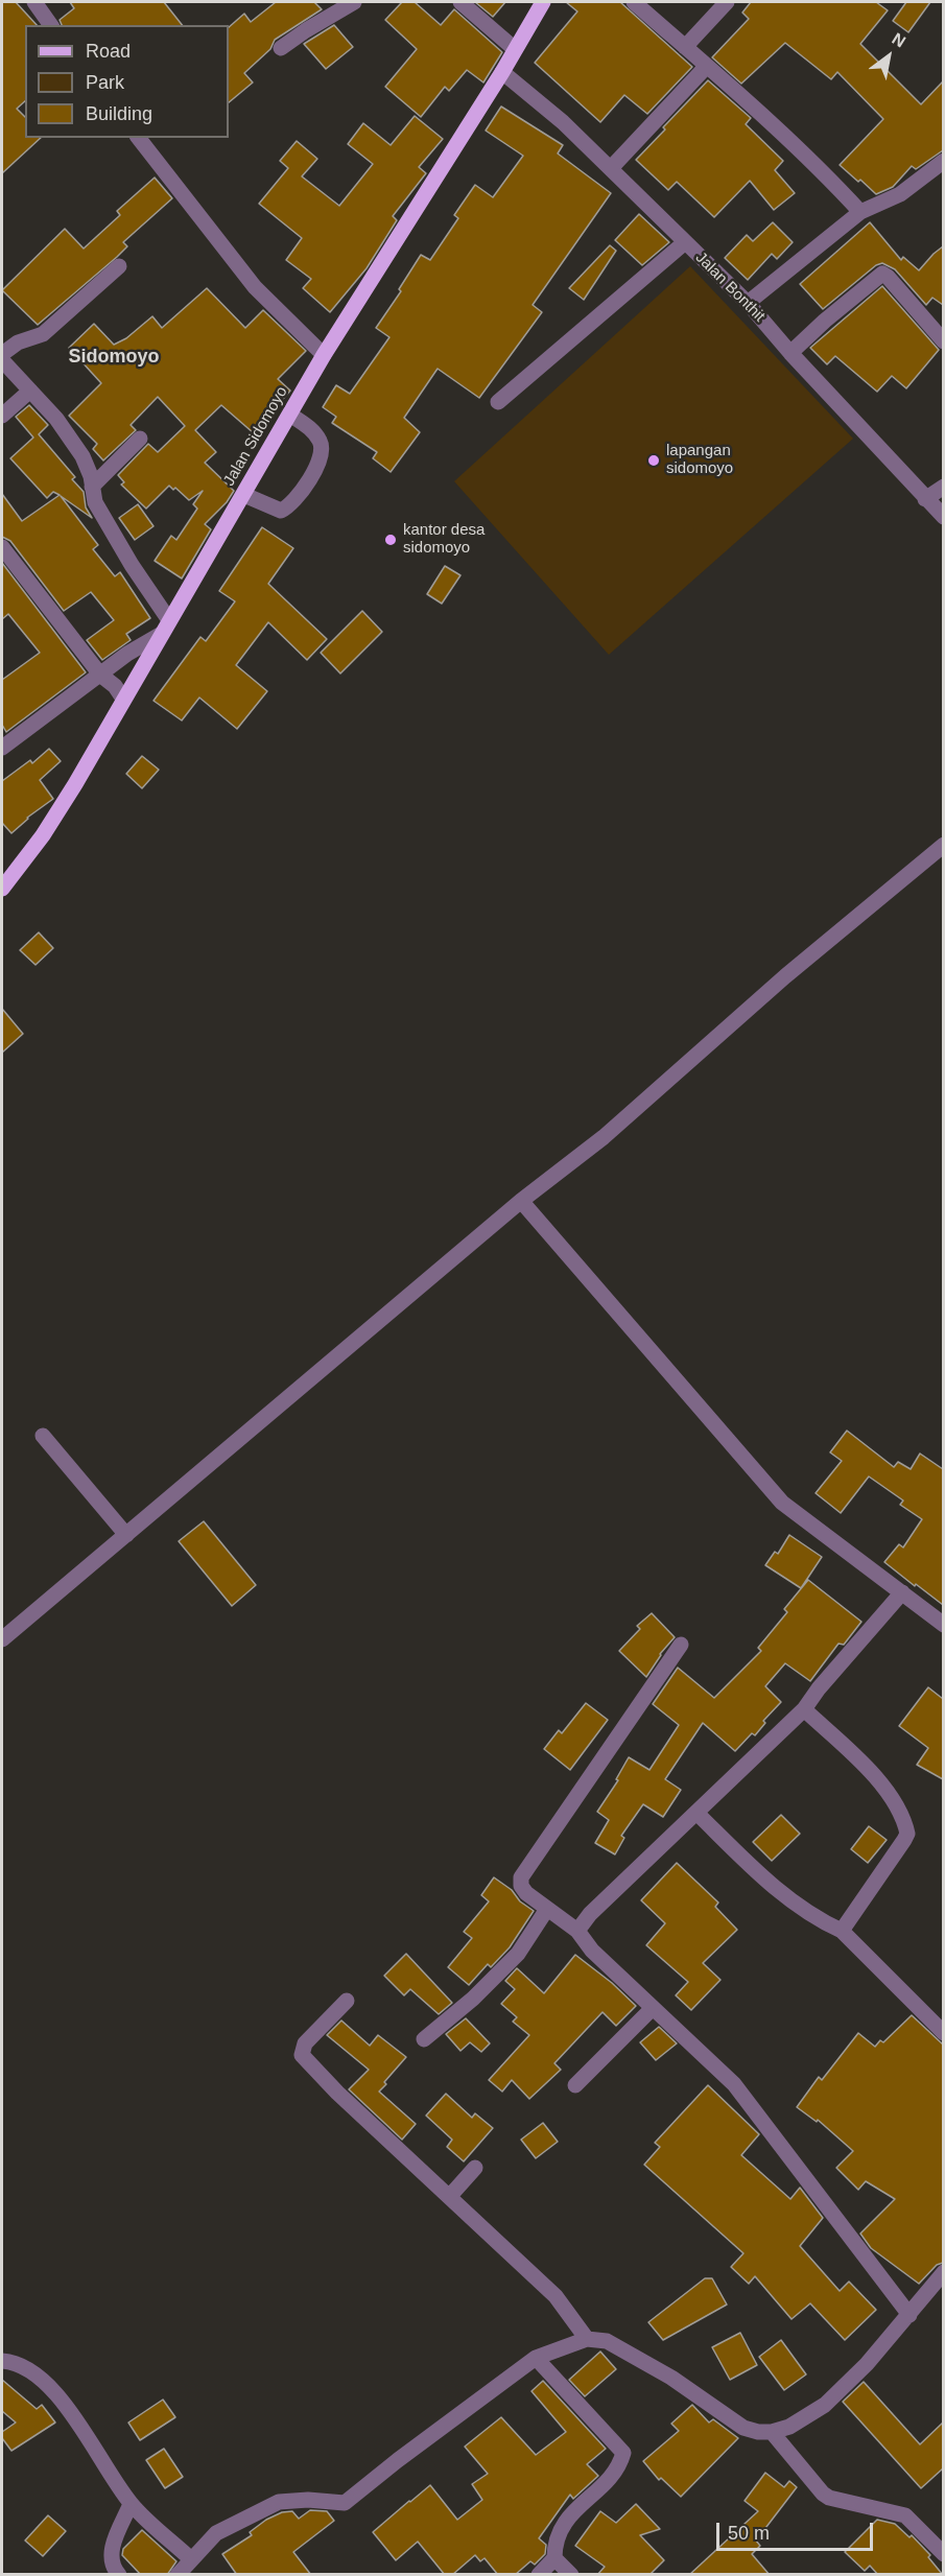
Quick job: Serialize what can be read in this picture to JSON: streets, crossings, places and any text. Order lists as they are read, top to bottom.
{
  "streets": {
    "main road": ["Jalan Sidomoyo"],
    "street": ["Jalan Bonthit"]
  },
  "crossings": [
    ["Jalan Bonthit", "Jalan Sidomoyo"]
  ],
  "districts": ["Sidomoyo"],
  "places": ["lapangan sidomoyo", "kantor desa sidomoyo"],
  "legend": ["Road", "Park", "Building"],
  "scale_bar": "50 m",
  "north": "top right"
}
